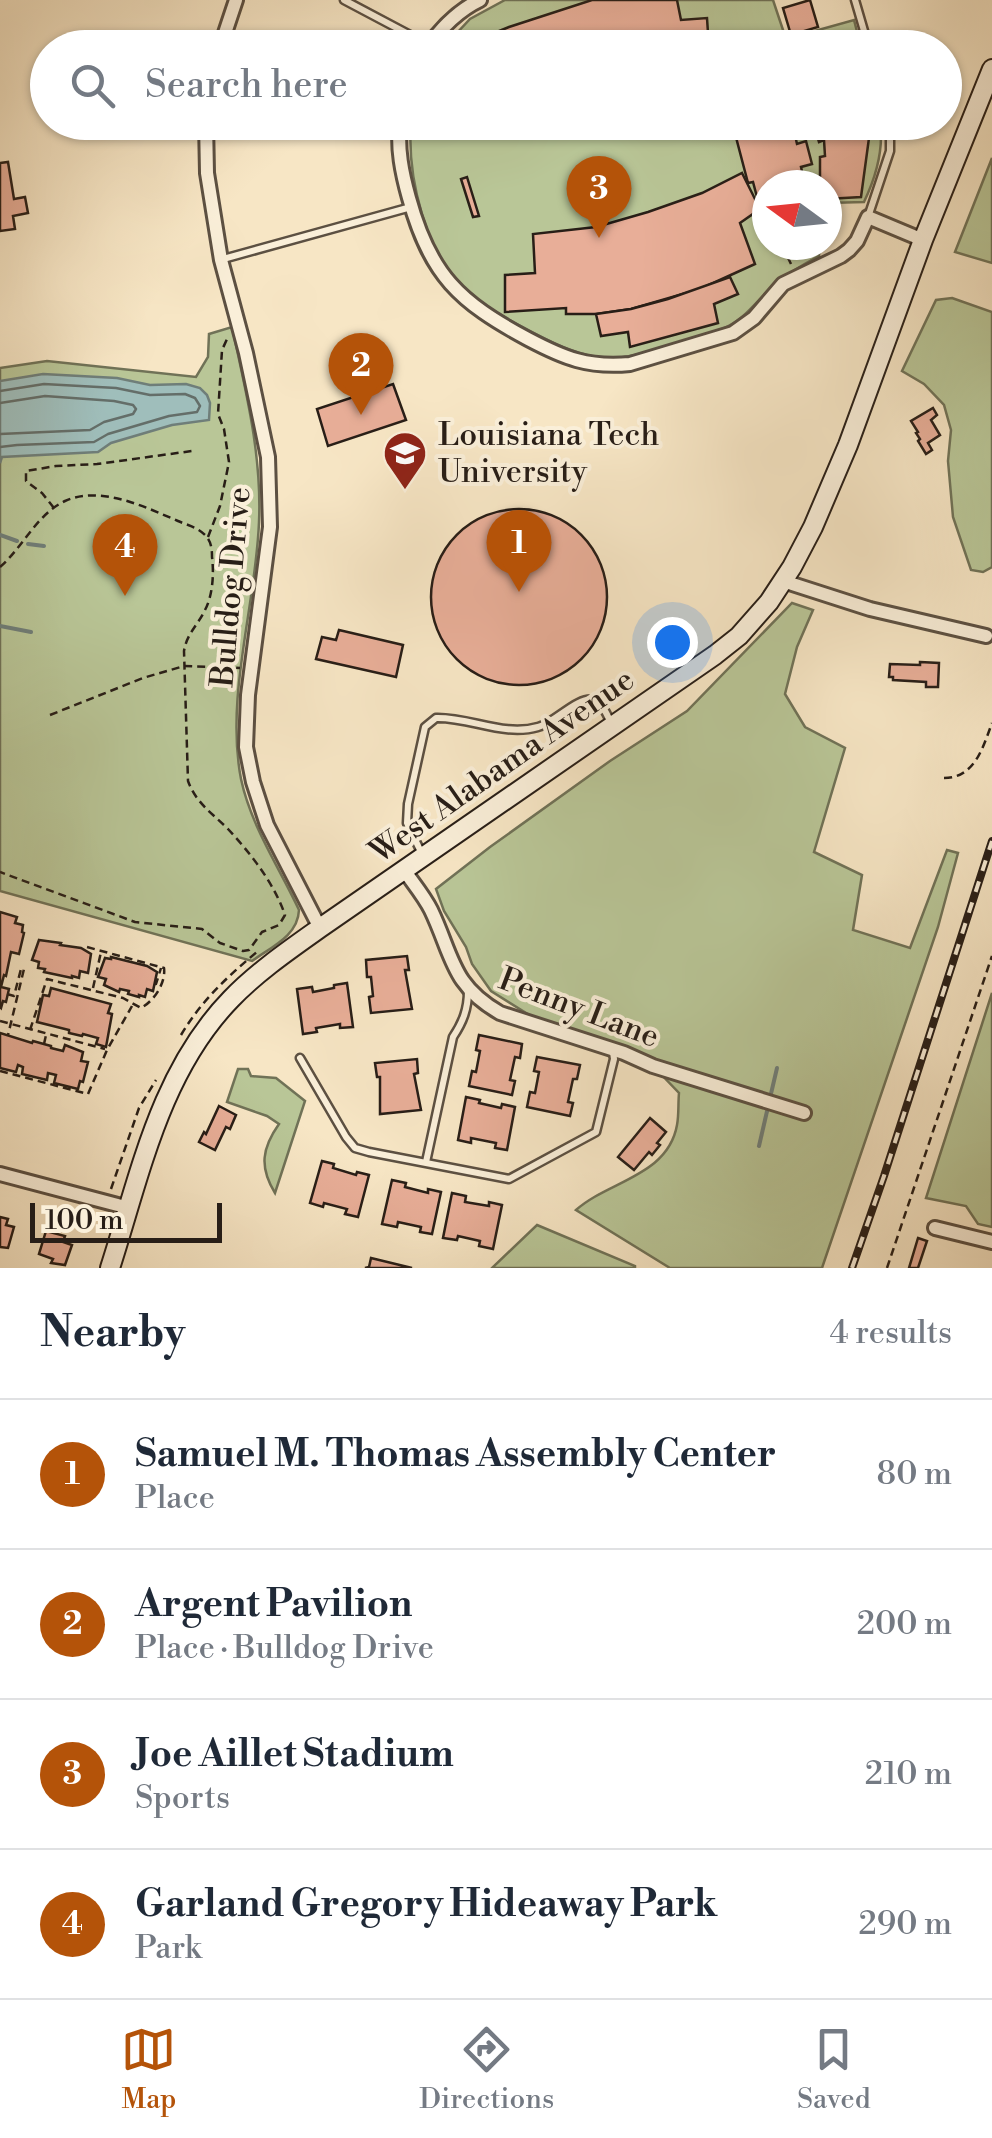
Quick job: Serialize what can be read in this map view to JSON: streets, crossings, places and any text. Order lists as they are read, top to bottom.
{
  "streets": {
    "main road": ["West Alabama Avenue"],
    "street": ["Bulldog Drive", "Penny Lane"]
  },
  "crossings": [
    ["Bulldog Drive", "West Alabama Avenue"],
    ["West Alabama Avenue", "Penny Lane"]
  ],
  "places": {
    "school or university": ["Louisiana Tech University"]
  },
  "scale_bar": "100 m",
  "north": "left",
  "page": {
    "search": "Search here",
    "pins": [
      "3",
      "2",
      "1",
      "4"
    ],
    "scale": "100 m",
    "heading": ["Nearby", "4 results"],
    "list": [
      {
        "mark": "1",
        "name": "Samuel M. Thomas Assembly Center",
        "note": "Place",
        "value": "80 m"
      },
      {
        "mark": "2",
        "name": "Argent Pavilion",
        "note": "Place · Bulldog Drive",
        "value": "200 m"
      },
      {
        "mark": "3",
        "name": "Joe Aillet Stadium",
        "note": "Sports",
        "value": "210 m"
      },
      {
        "mark": "4",
        "name": "Garland Gregory Hideaway Park",
        "note": "Park",
        "value": "290 m"
      }
    ],
    "nav": ["Map", "Directions", "Saved"]
  }
}
